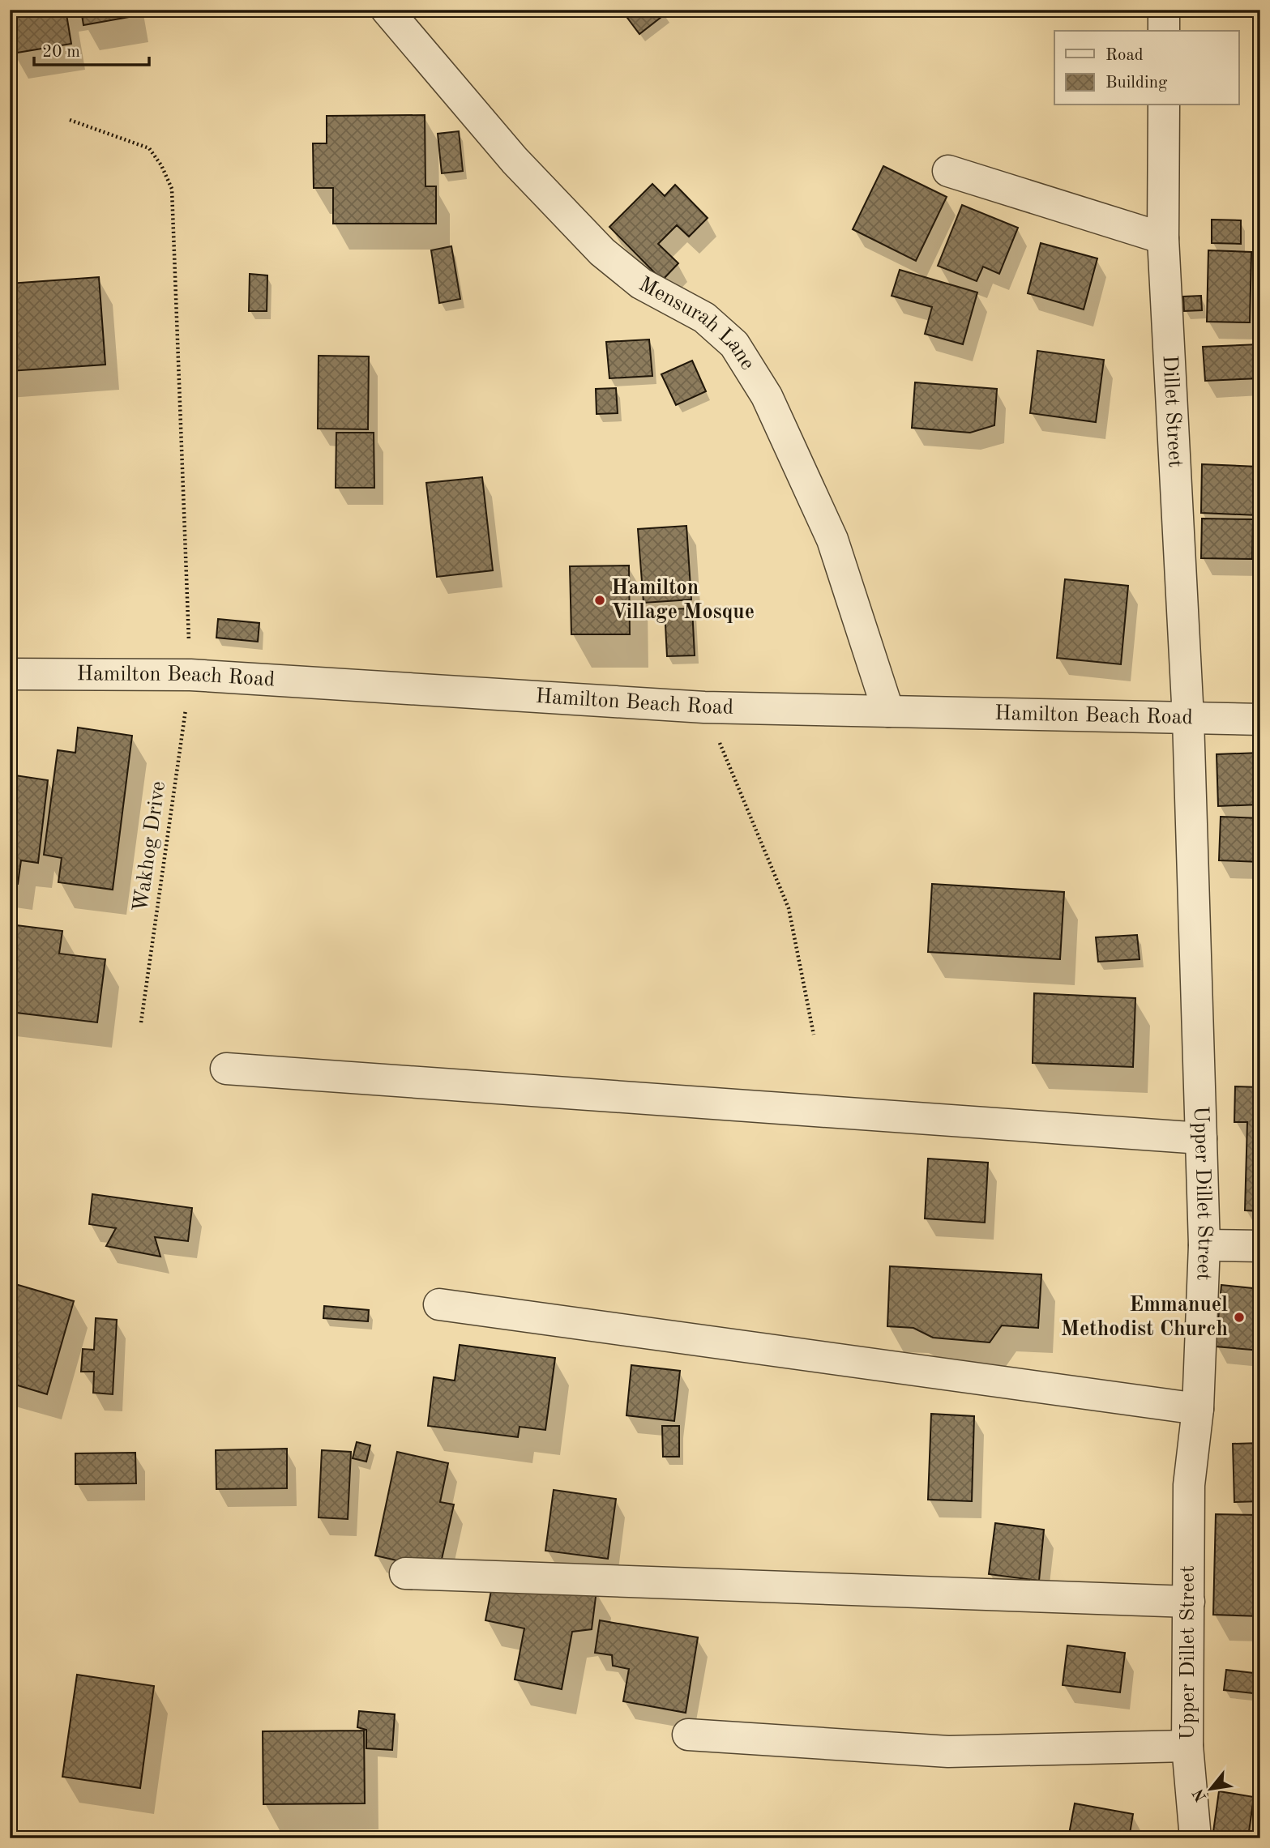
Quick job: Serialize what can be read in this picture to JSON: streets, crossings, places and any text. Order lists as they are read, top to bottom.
{
  "streets": {
    "street": [
      "Mensurah Lane",
      "Dillet Street",
      "Hamilton Beach Road",
      "Upper Dillet Street"
    ],
    "path": ["Wakhog Drive"]
  },
  "crossings": [
    ["Mensurah Lane", "Hamilton Beach Road"],
    ["Dillet Street", "Hamilton Beach Road"],
    ["Dillet Street", "Upper Dillet Street"],
    ["Hamilton Beach Road", "Wakhog Drive"],
    ["Hamilton Beach Road", "Upper Dillet Street"]
  ],
  "places": ["Hamilton Village Mosque", "Emmanuel Methodist Church"],
  "legend": ["Road", "Building"],
  "scale_bar": "20 m",
  "north": "bottom left"
}
